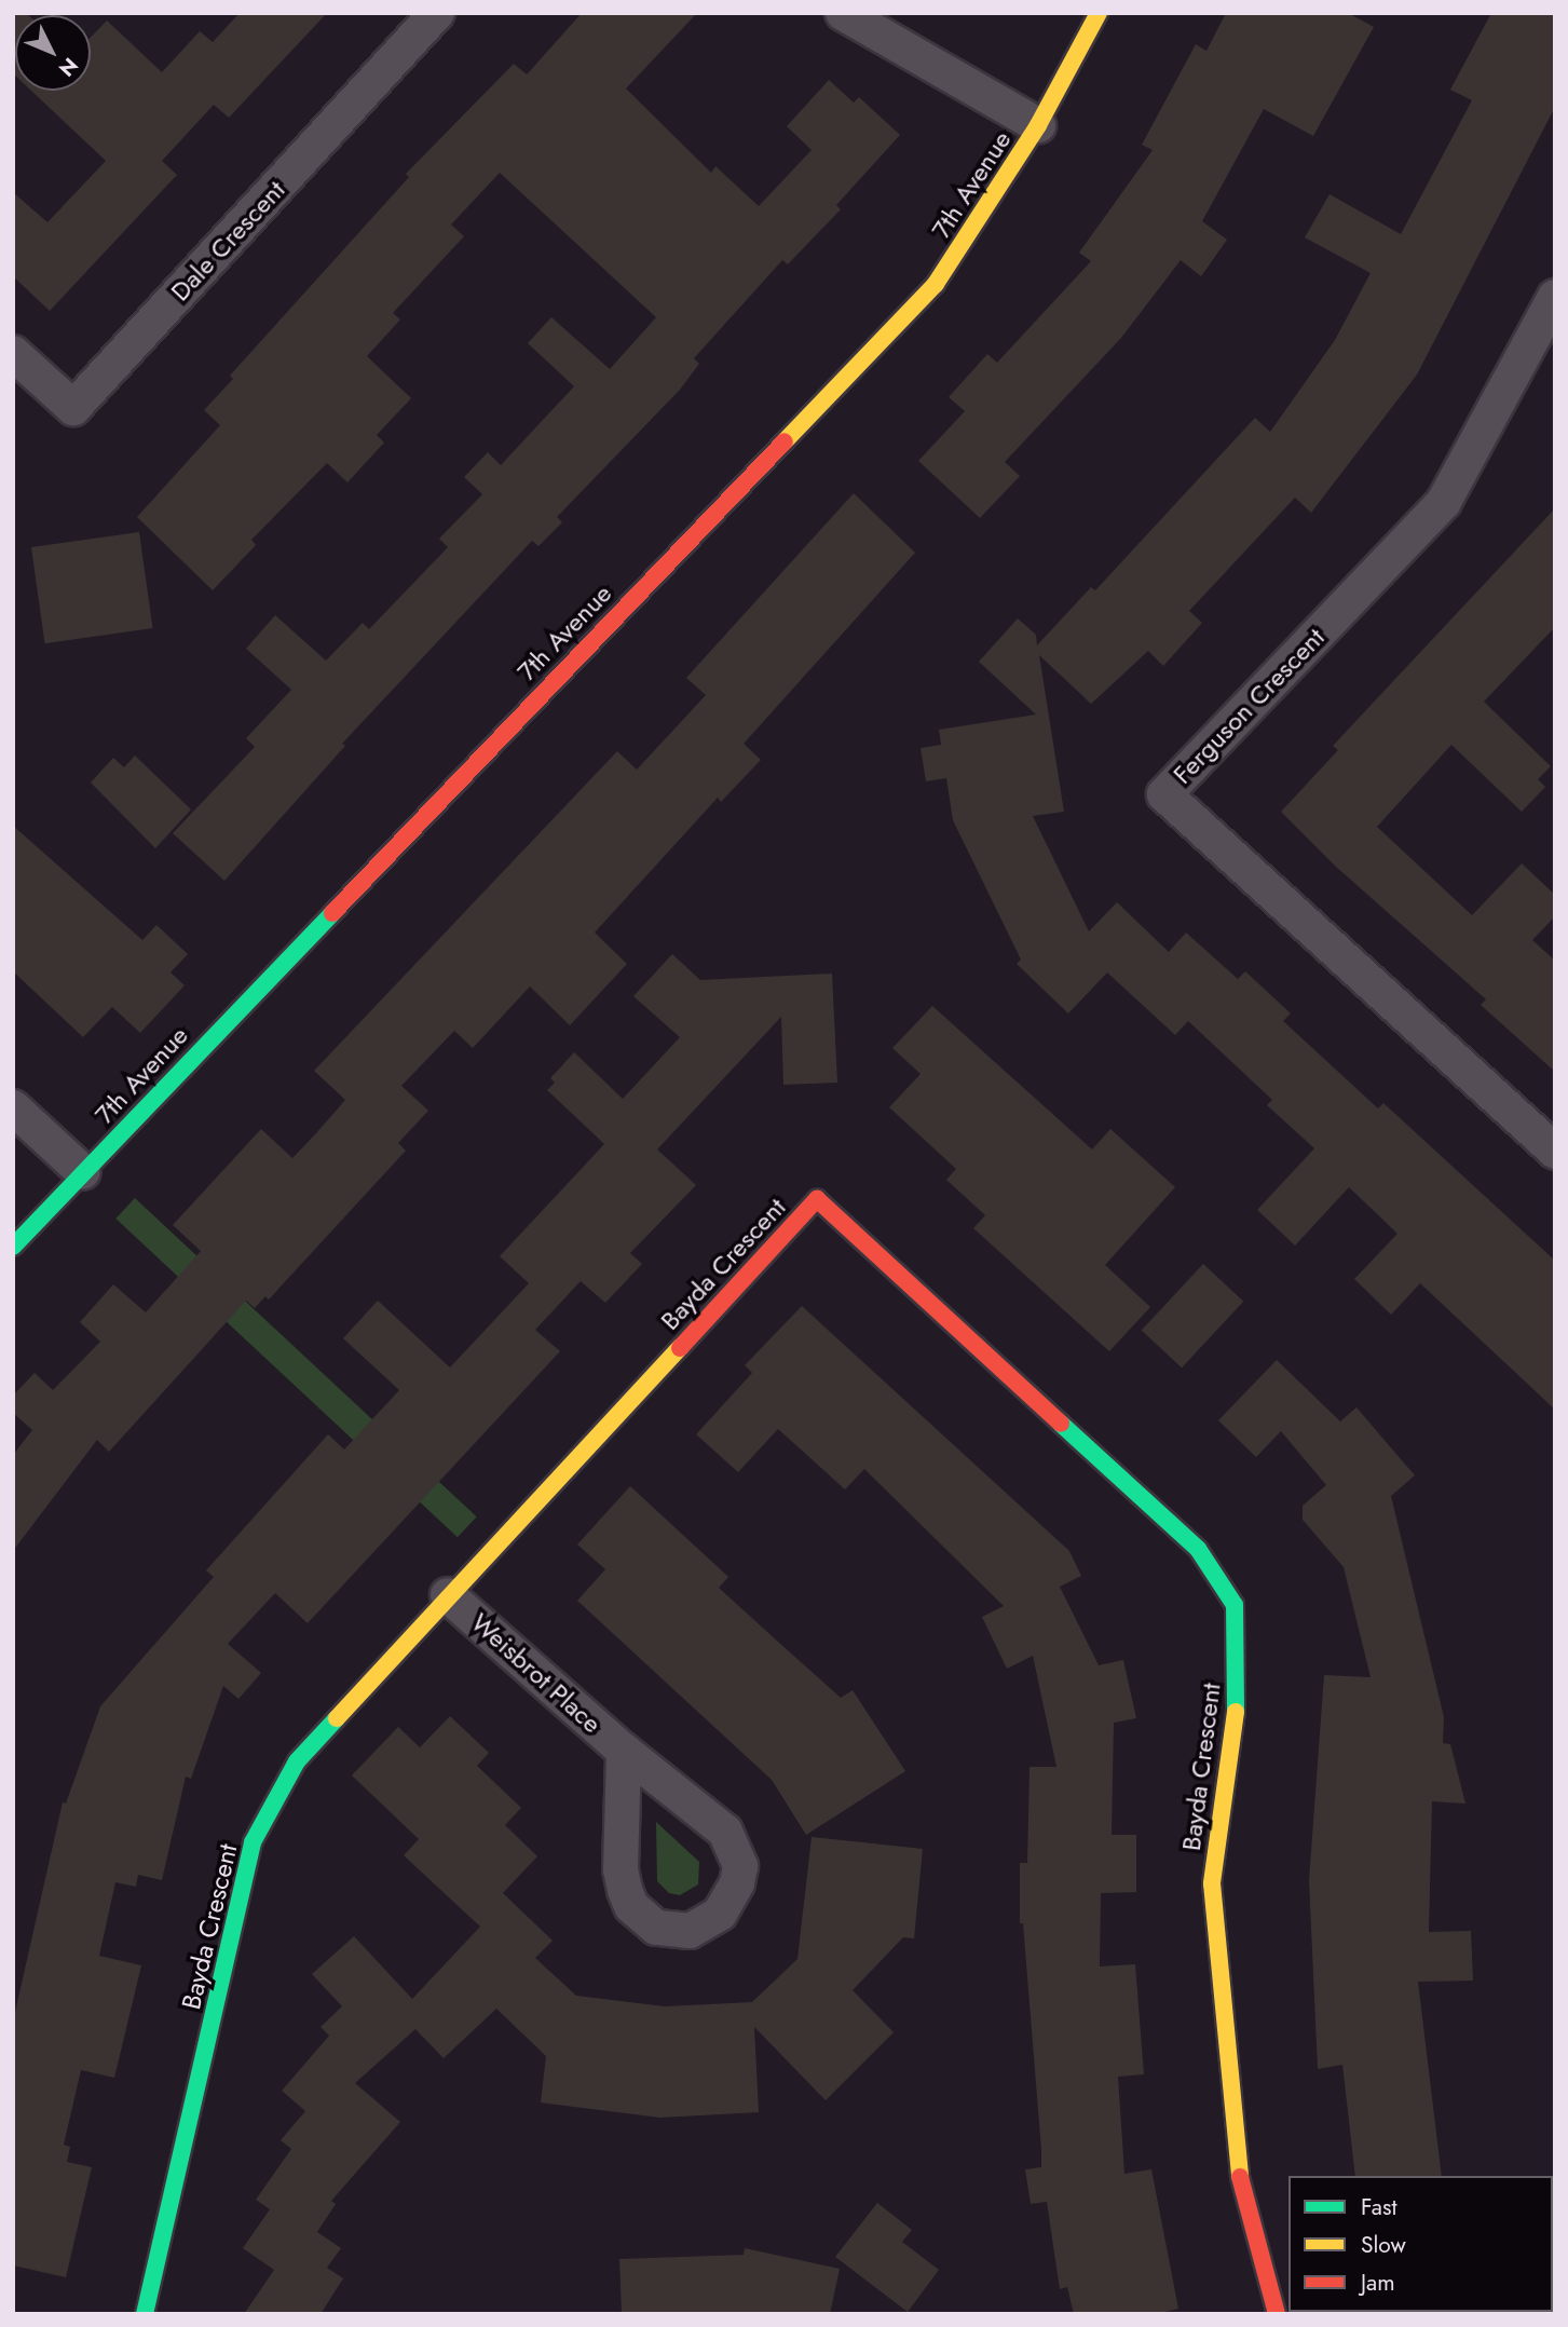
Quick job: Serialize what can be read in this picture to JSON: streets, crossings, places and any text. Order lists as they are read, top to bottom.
{
  "streets": {
    "street": [
      "7th Avenue",
      "Dale Crescent",
      "Ferguson Crescent",
      "Bayda Crescent",
      "Weisbrot Place"
    ]
  },
  "crossings": [
    ["Bayda Crescent", "Weisbrot Place"]
  ],
  "legend": ["Fast", "Slow", "Jam"],
  "north": "bottom right"
}
